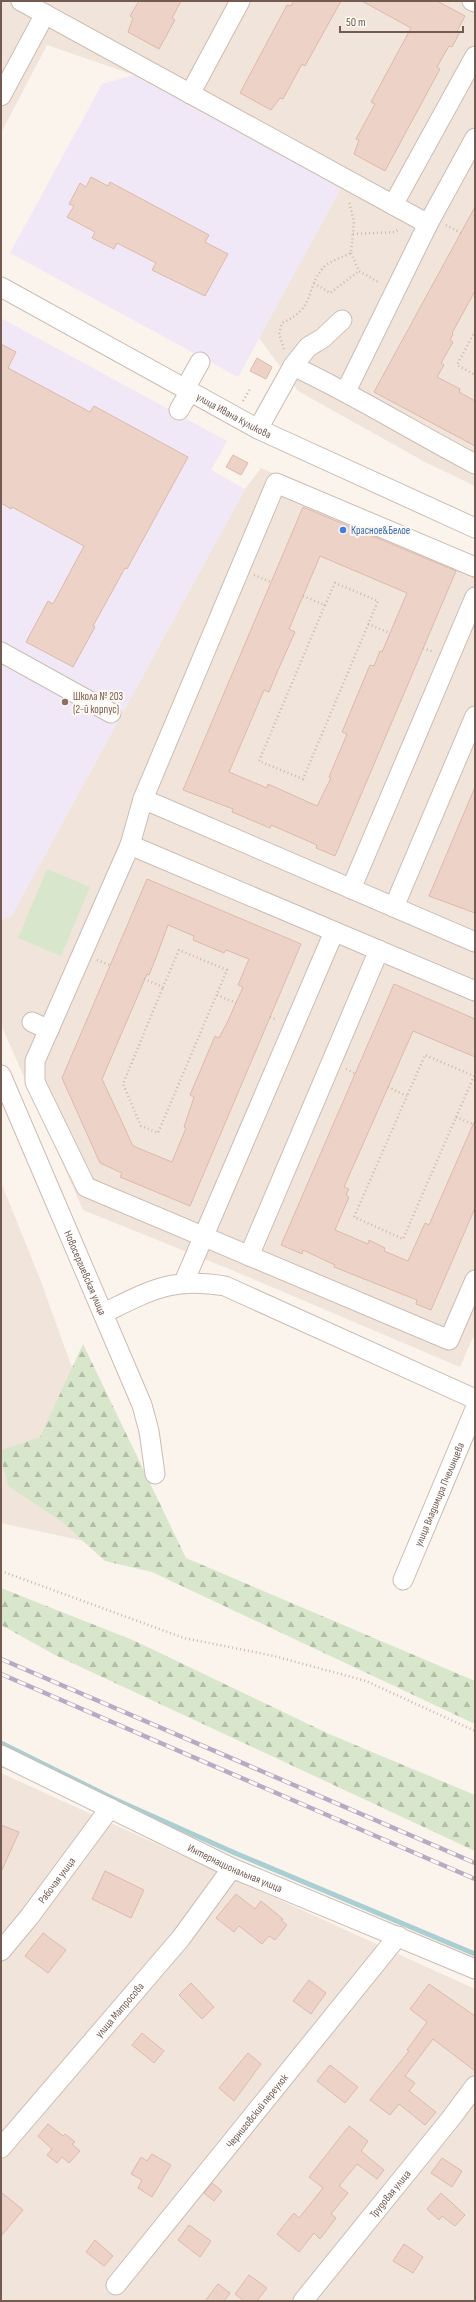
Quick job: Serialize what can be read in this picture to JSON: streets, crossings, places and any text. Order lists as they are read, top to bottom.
{
  "streets": {
    "street": [
      "улица Ивана Куликова",
      "Новосергиевская улица",
      "улица Владимира Пчелинцева",
      "Интернациональная улица",
      "Рабочая улица",
      "улица Матросова",
      "Черниговский переулок",
      "Трудовая улица"
    ]
  },
  "crossings": [
    ["Интернациональная улица", "Рабочая улица"],
    ["Интернациональная улица", "улица Матросова"],
    ["Интернациональная улица", "Черниговский переулок"]
  ],
  "places": ["Красное&Белое", "Школа № 203 (2-й корпус)"],
  "scale_bar": "50 m"
}
